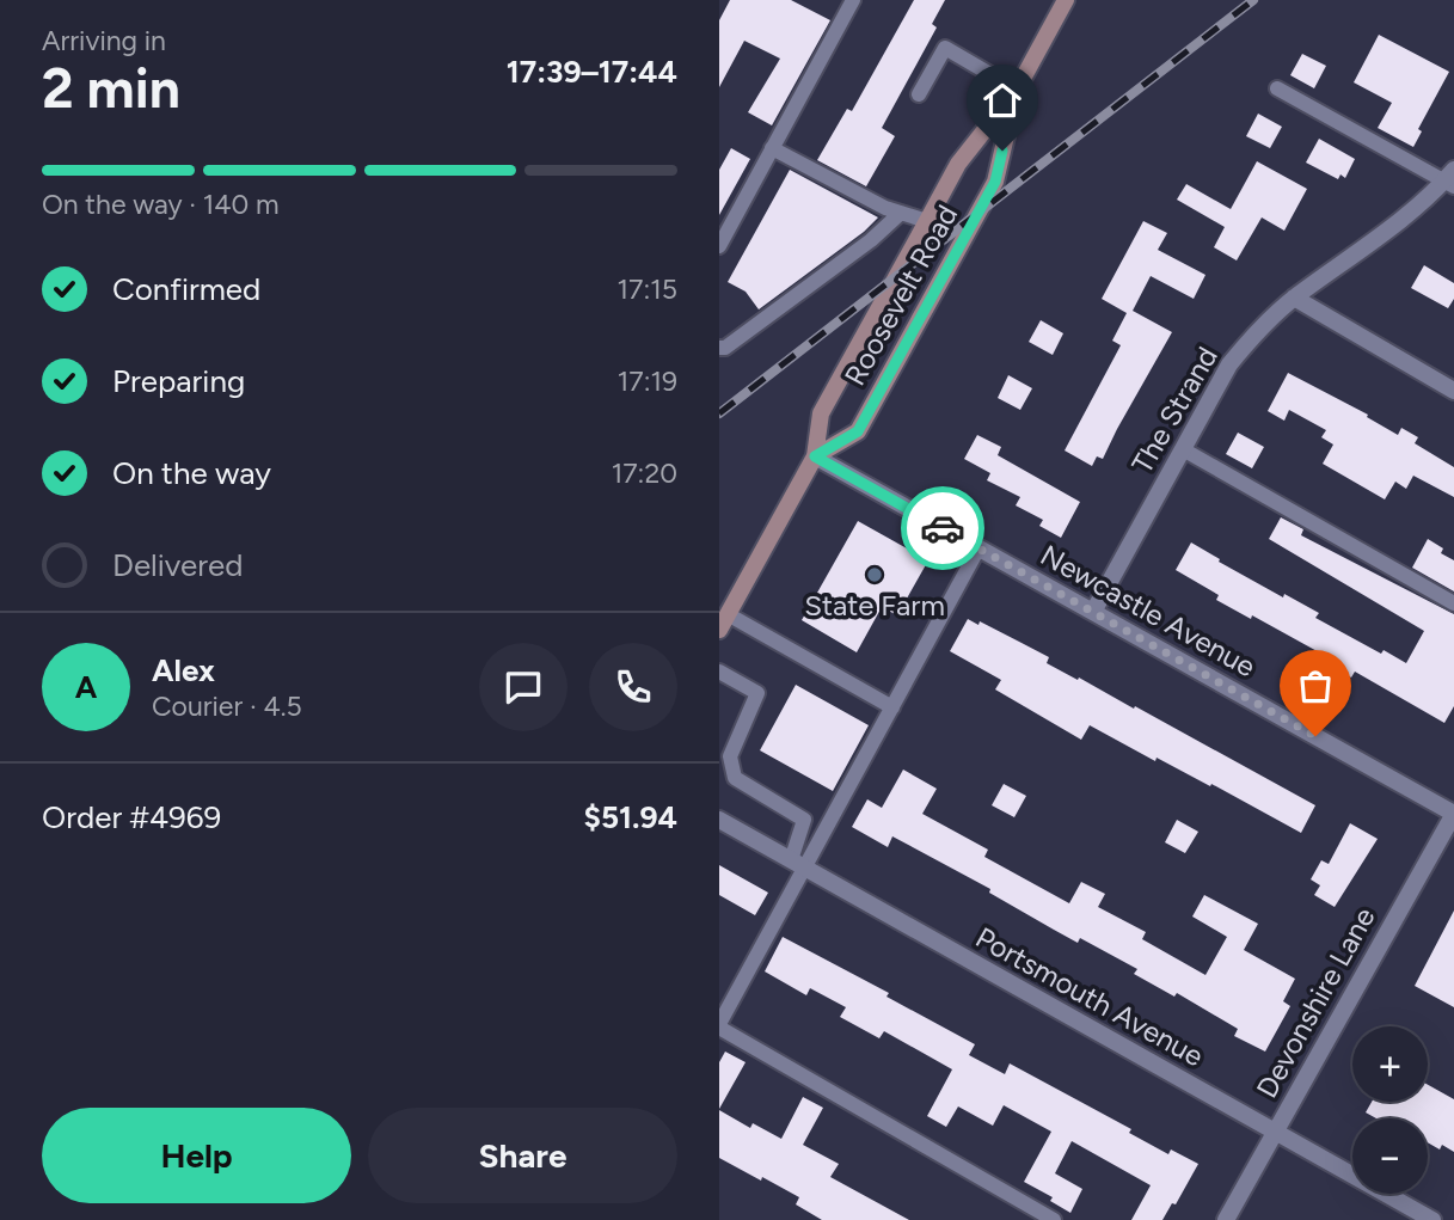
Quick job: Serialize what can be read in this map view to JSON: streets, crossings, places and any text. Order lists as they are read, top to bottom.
{
  "streets": {
    "main road": ["Roosevelt Road"],
    "street": [
      "The Strand",
      "Newcastle Avenue",
      "Portsmouth Avenue",
      "Devonshire Lane"
    ]
  },
  "crossings": [
    ["Roosevelt Road", "Newcastle Avenue"],
    ["The Strand", "Newcastle Avenue"],
    ["Newcastle Avenue", "Devonshire Lane"],
    ["Portsmouth Avenue", "Devonshire Lane"]
  ],
  "places": ["State Farm"],
  "page": {
    "heading": ["2 min", "Arriving in", "17:39–17:44"],
    "panel": [
      "Alex",
      "Courier · 4.5",
      "Order #4969",
      "$51.94"
    ],
    "bar": "On the way · 140 m",
    "list": [
      ["Confirmed", "17:15"],
      ["Preparing", "17:19"],
      ["On the way", "17:20"],
      "Delivered"
    ],
    "round": "A",
    "map_buttons": ["+", "−"],
    "buttons": ["Help", "Share"]
  }
}
